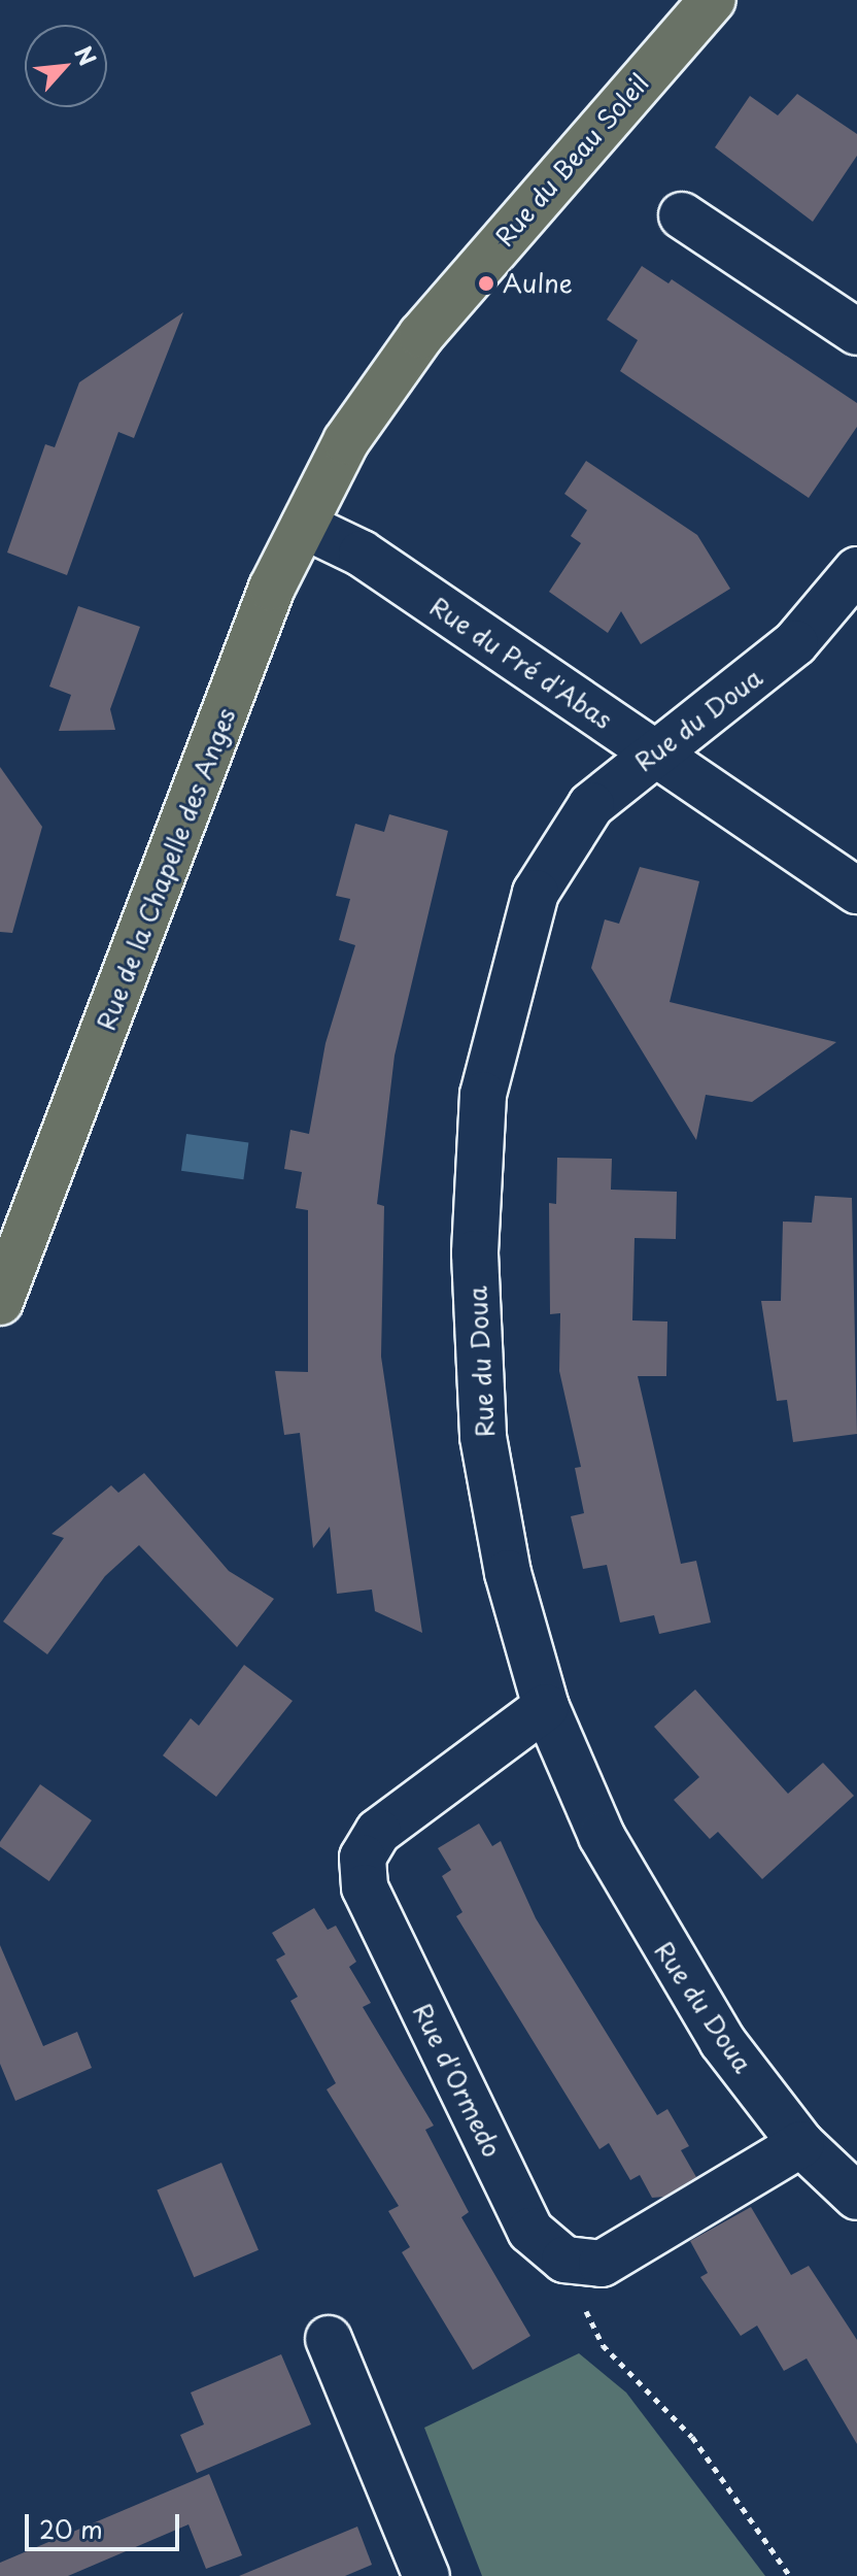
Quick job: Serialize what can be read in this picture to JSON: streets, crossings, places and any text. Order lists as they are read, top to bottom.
{
  "streets": {
    "main road": ["Rue du Beau Soleil", "Rue de la Chapelle des Anges"],
    "street": ["Rue du Pré d'Abas", "Rue du Doua", "Rue d'Ormedo"]
  },
  "crossings": [
    ["Rue du Beau Soleil", "Rue de la Chapelle des Anges"],
    ["Rue du Pré d'Abas", "Rue du Doua"],
    ["Rue du Pré d'Abas", "Rue de la Chapelle des Anges"],
    ["Rue du Doua", "Rue d'Ormedo"]
  ],
  "places": ["Aulne"],
  "scale_bar": "20 m",
  "north": "top right"
}
